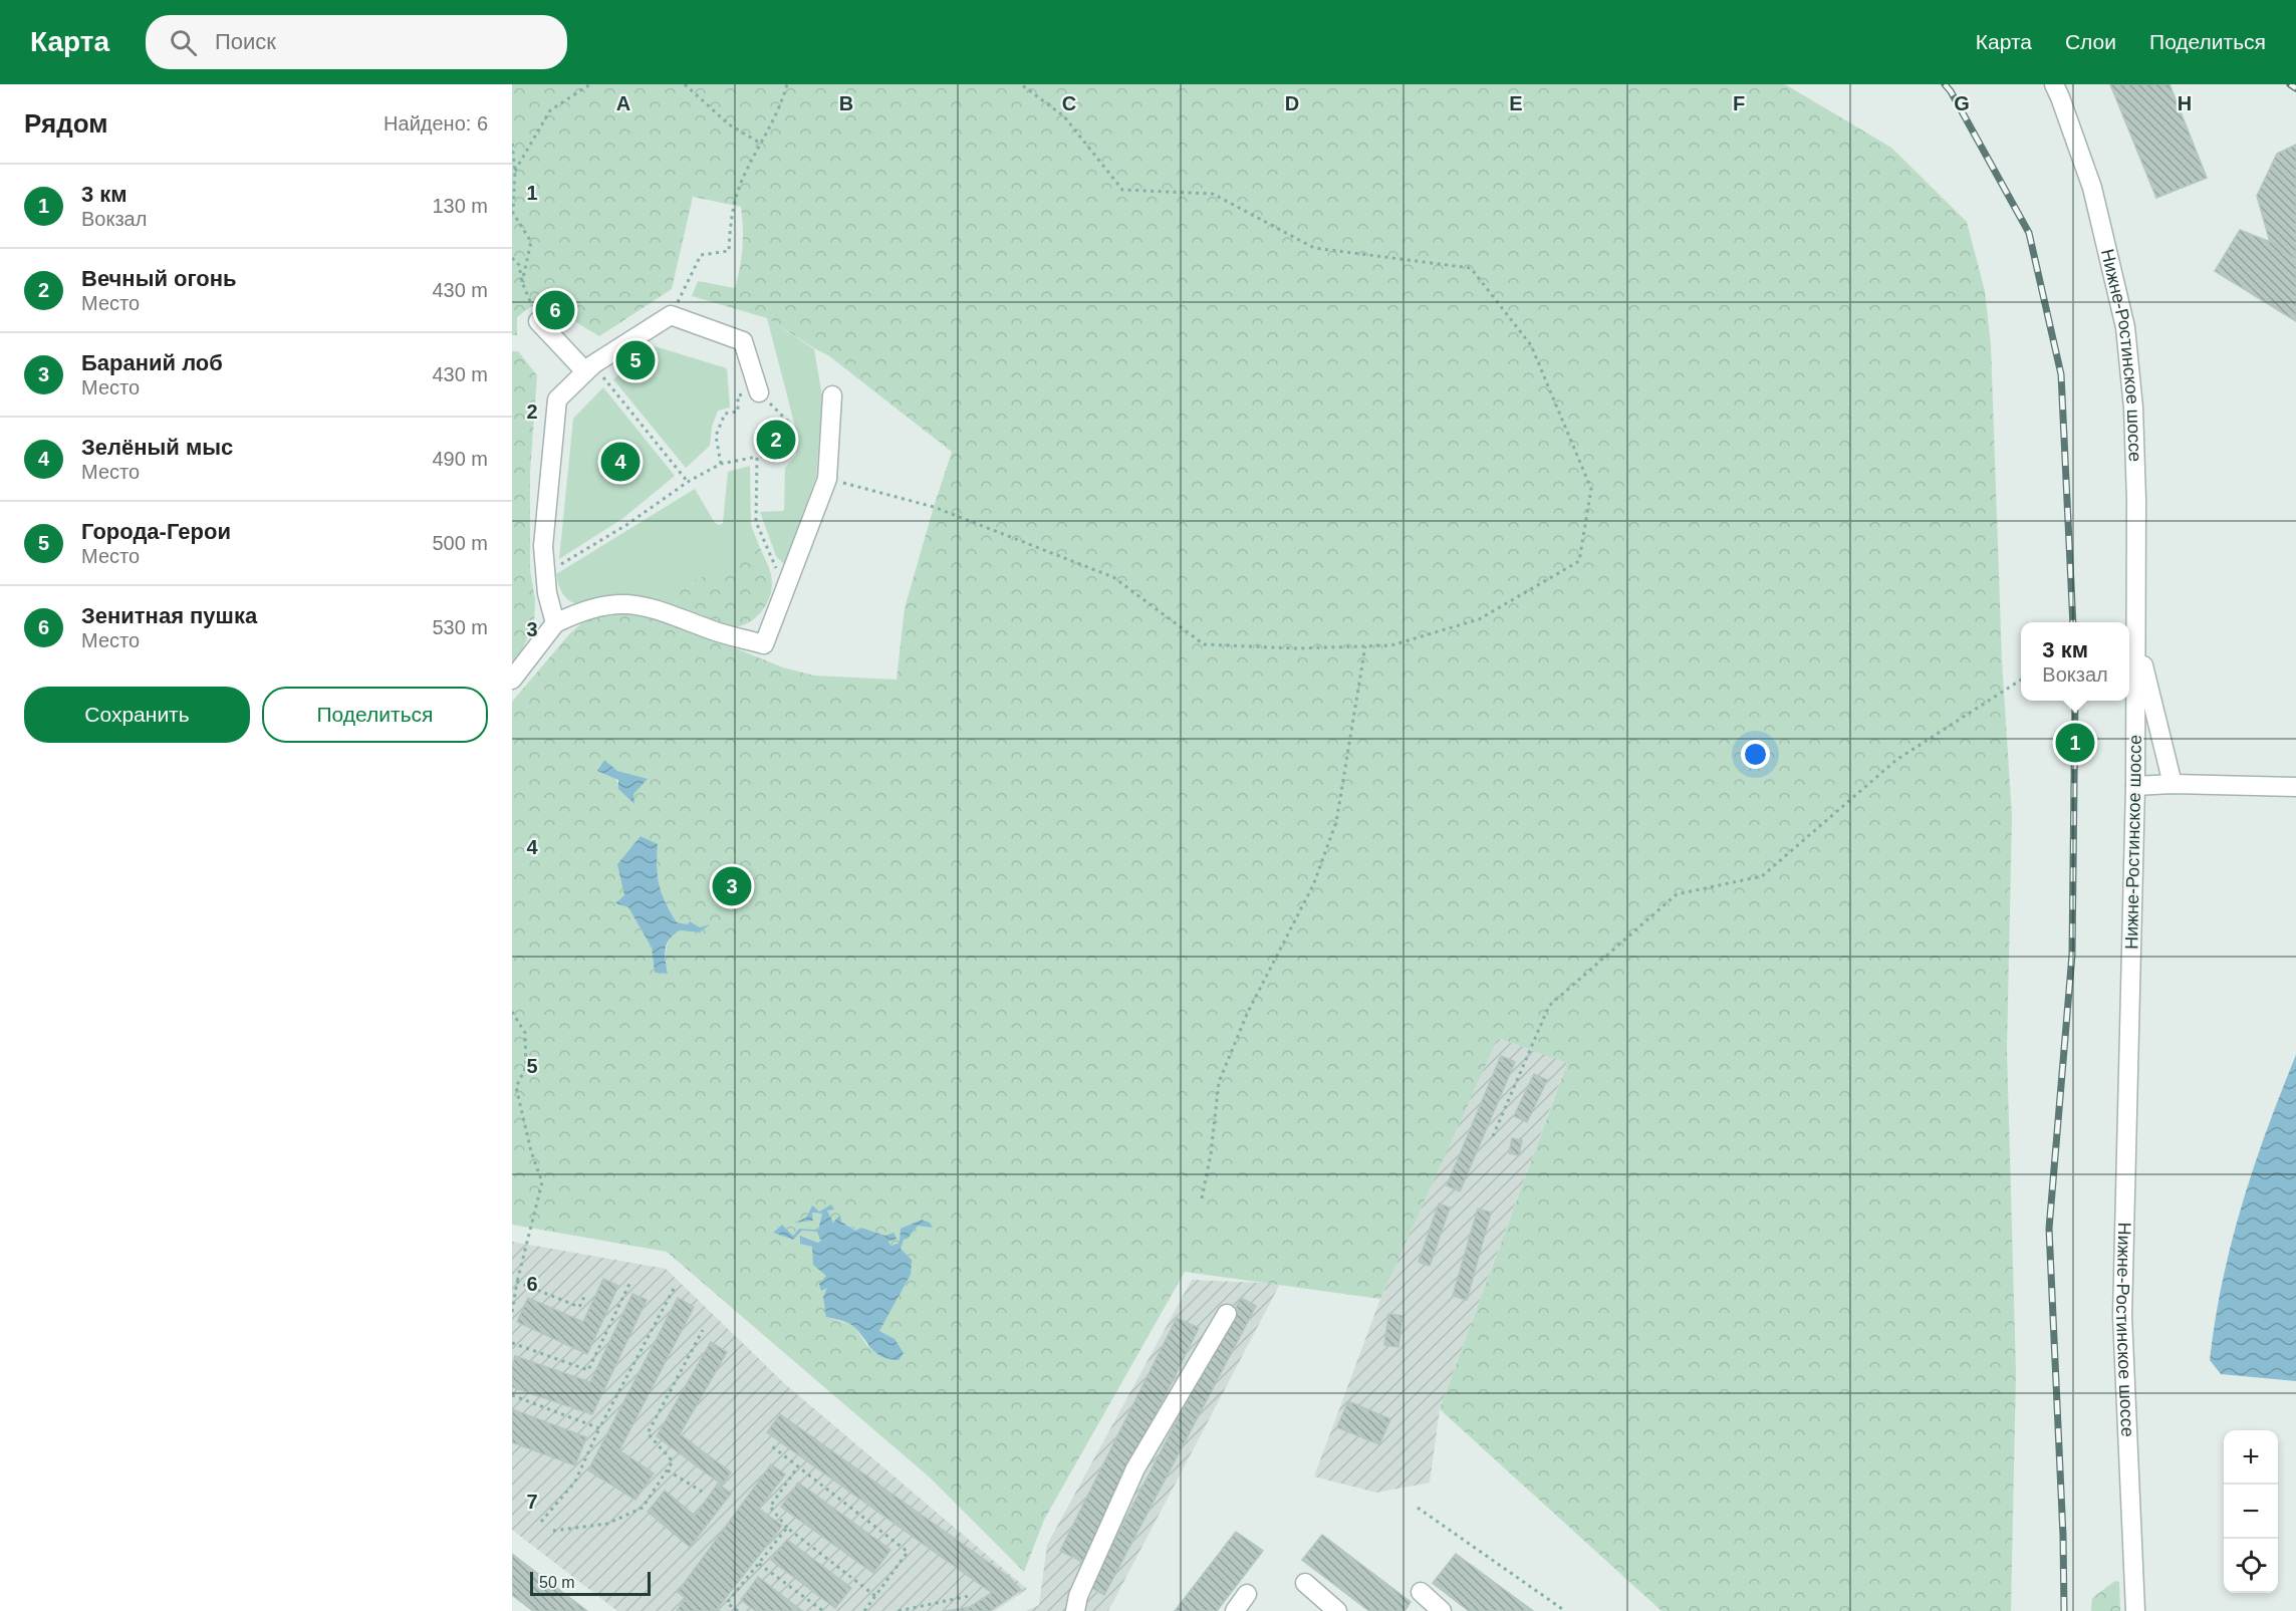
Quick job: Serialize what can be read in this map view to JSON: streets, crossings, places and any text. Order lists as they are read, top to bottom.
{
  "streets": {
    "street": ["Нижне-Ростинское шоссе"]
  },
  "scale_bar": "50 m",
  "page": {
    "header": "Карта",
    "search": "Поиск",
    "nav": ["Карта", "Слои", "Поделиться"],
    "heading": ["Рядом", "Найдено: 6"],
    "list": [
      {
        "mark": "1",
        "name": "3 км",
        "note": "Вокзал",
        "value": "130 m"
      },
      {
        "mark": "2",
        "name": "Вечный огонь",
        "note": "Место",
        "value": "430 m"
      },
      {
        "mark": "3",
        "name": "Бараний лоб",
        "note": "Место",
        "value": "430 m"
      },
      {
        "mark": "4",
        "name": "Зелёный мыс",
        "note": "Место",
        "value": "490 m"
      },
      {
        "mark": "5",
        "name": "Города-Герои",
        "note": "Место",
        "value": "500 m"
      },
      {
        "mark": "6",
        "name": "Зенитная пушка",
        "note": "Место",
        "value": "530 m"
      }
    ],
    "pins": [
      "6",
      "5",
      "2",
      "4",
      "1",
      "3"
    ],
    "popup": ["3 км", "Вокзал"],
    "buttons": ["Сохранить", "Поделиться"],
    "map_buttons": ["+", "−"],
    "scale": "50 m"
  },
  "grid": {
    "columns": [
      "A",
      "B",
      "C",
      "D",
      "E",
      "F",
      "G",
      "H"
    ],
    "rows": [
      "1",
      "2",
      "3",
      "4",
      "5",
      "6",
      "7"
    ]
  }
}
